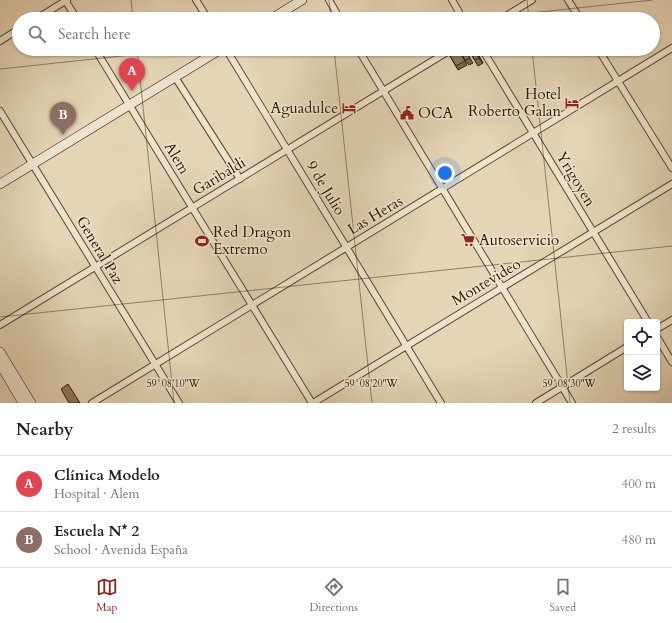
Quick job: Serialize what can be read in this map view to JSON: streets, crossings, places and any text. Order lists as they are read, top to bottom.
{
  "streets": {
    "street": [
      "Alem",
      "Garibaldi",
      "Yrigoyen",
      "9 de Julio",
      "Las Heras",
      "General Paz",
      "Montevideo"
    ]
  },
  "crossings": [
    ["Alem", "Garibaldi"],
    ["Alem", "Las Heras"],
    ["Alem", "Montevideo"],
    ["Garibaldi", "9 de Julio"],
    ["Garibaldi", "General Paz"],
    ["Yrigoyen", "Las Heras"],
    ["Yrigoyen", "Montevideo"],
    ["9 de Julio", "Las Heras"],
    ["9 de Julio", "Montevideo"],
    ["Las Heras", "General Paz"]
  ],
  "places": {
    "hotel": ["Hotel Roberto Galan", "Aguadulce"],
    "public building": ["OCA"],
    "supermarket": ["Autoservicio"],
    "sports": ["Red Dragon Extremo"]
  },
  "page": {
    "search": "Search here",
    "pins": ["A", "B"],
    "heading": ["Nearby", "2 results"],
    "list": [
      {
        "mark": "A",
        "name": "Clínica Modelo",
        "note": "Hospital · Alem",
        "value": "400 m"
      },
      {
        "mark": "B",
        "name": "Escuela N* 2",
        "note": "School · Avenida España",
        "value": "480 m"
      }
    ],
    "nav": ["Map", "Directions", "Saved"]
  },
  "coordinates": ["59°08'10\"W", "59°08'20\"W", "59°08'30\"W"]
}
